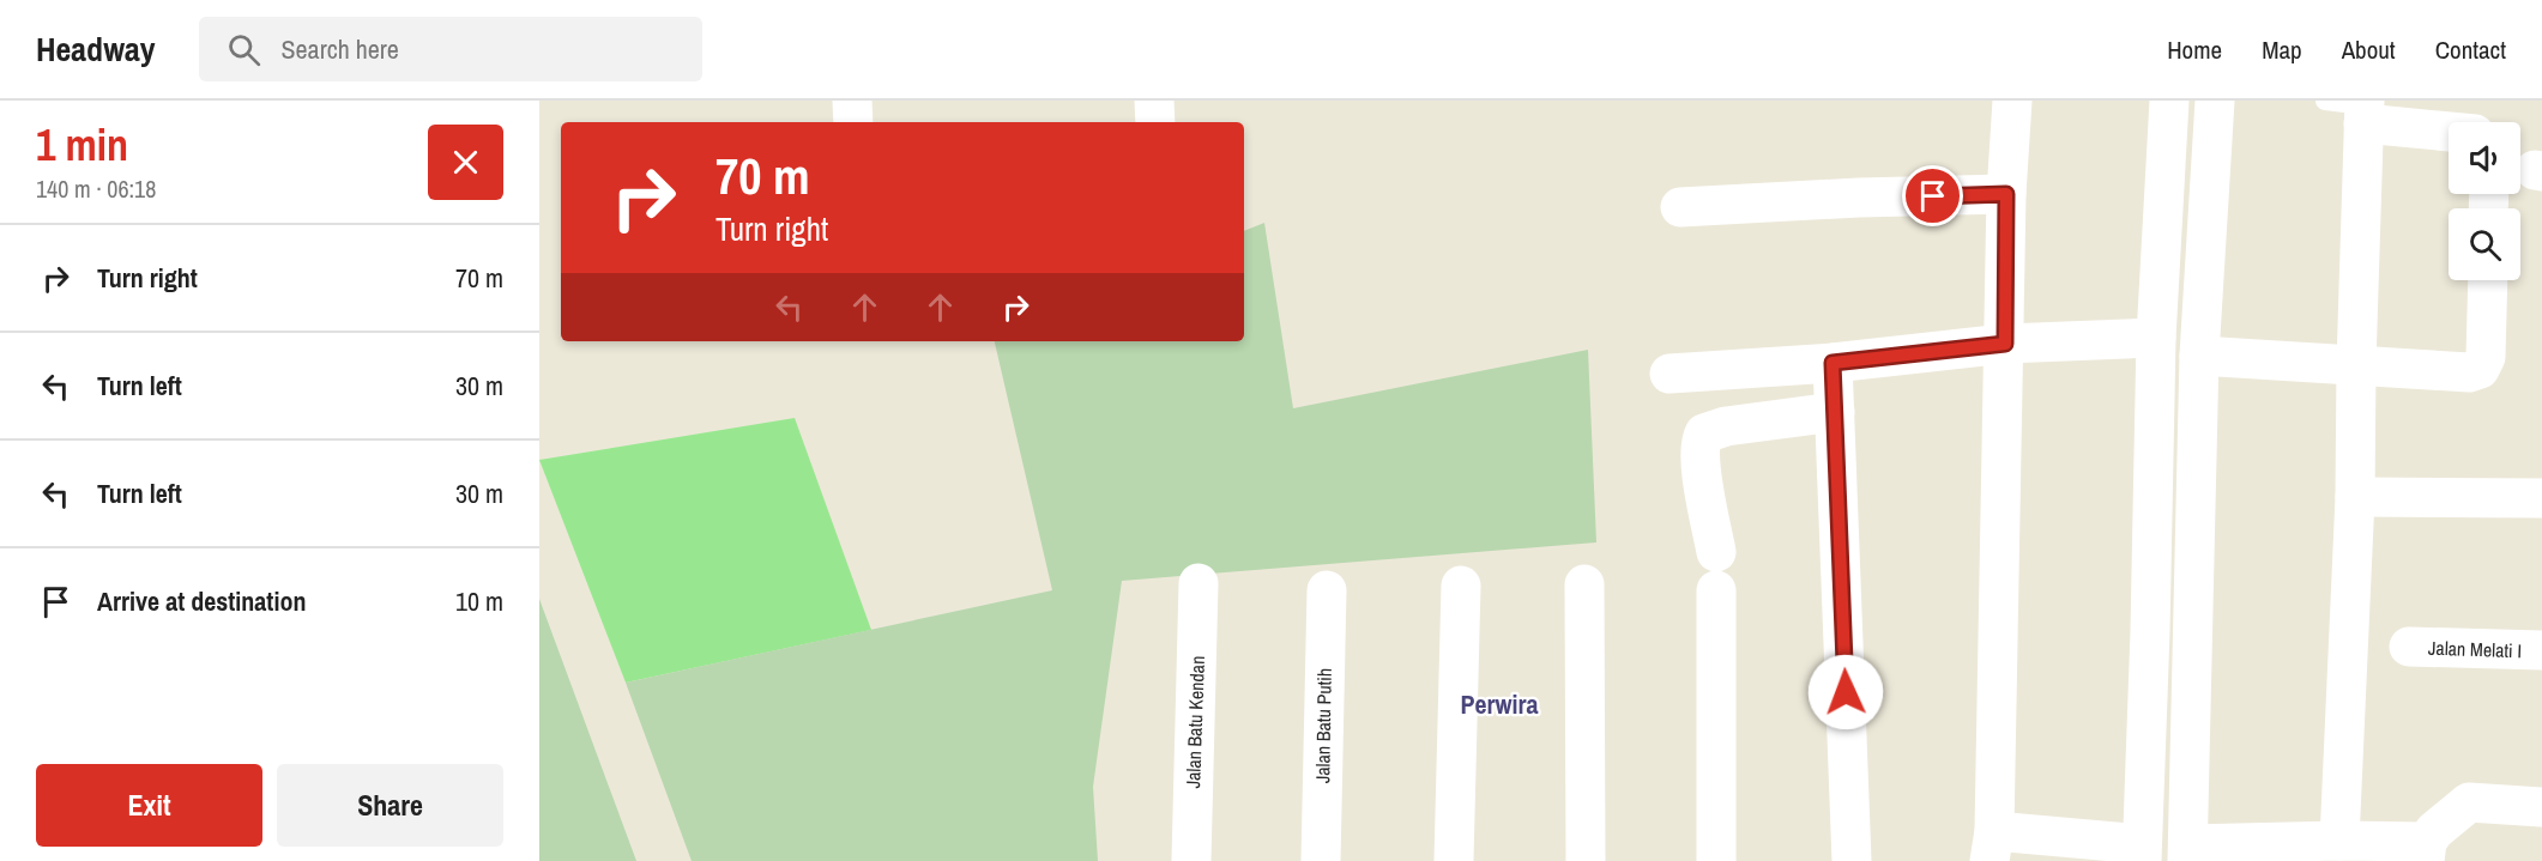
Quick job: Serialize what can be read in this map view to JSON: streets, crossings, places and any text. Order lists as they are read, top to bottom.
{
  "streets": {
    "street": ["Jalan Melati I", "Jalan Batu Kendan", "Jalan Batu Putih"]
  },
  "districts": ["Perwira"],
  "page": {
    "header": "Headway",
    "search": "Search here",
    "nav": [
      "Home",
      "Map",
      "About",
      "Contact"
    ],
    "heading": ["1 min", "140 m · 06:18"],
    "turn": ["70 m", "Turn right"],
    "list": [
      {
        "name": "Turn right",
        "value": "70 m"
      },
      {
        "name": "Turn left",
        "value": "30 m"
      },
      {
        "name": "Turn left",
        "value": "30 m"
      },
      {
        "name": "Arrive at destination",
        "value": "10 m"
      }
    ],
    "buttons": ["Exit", "Share"]
  }
}
